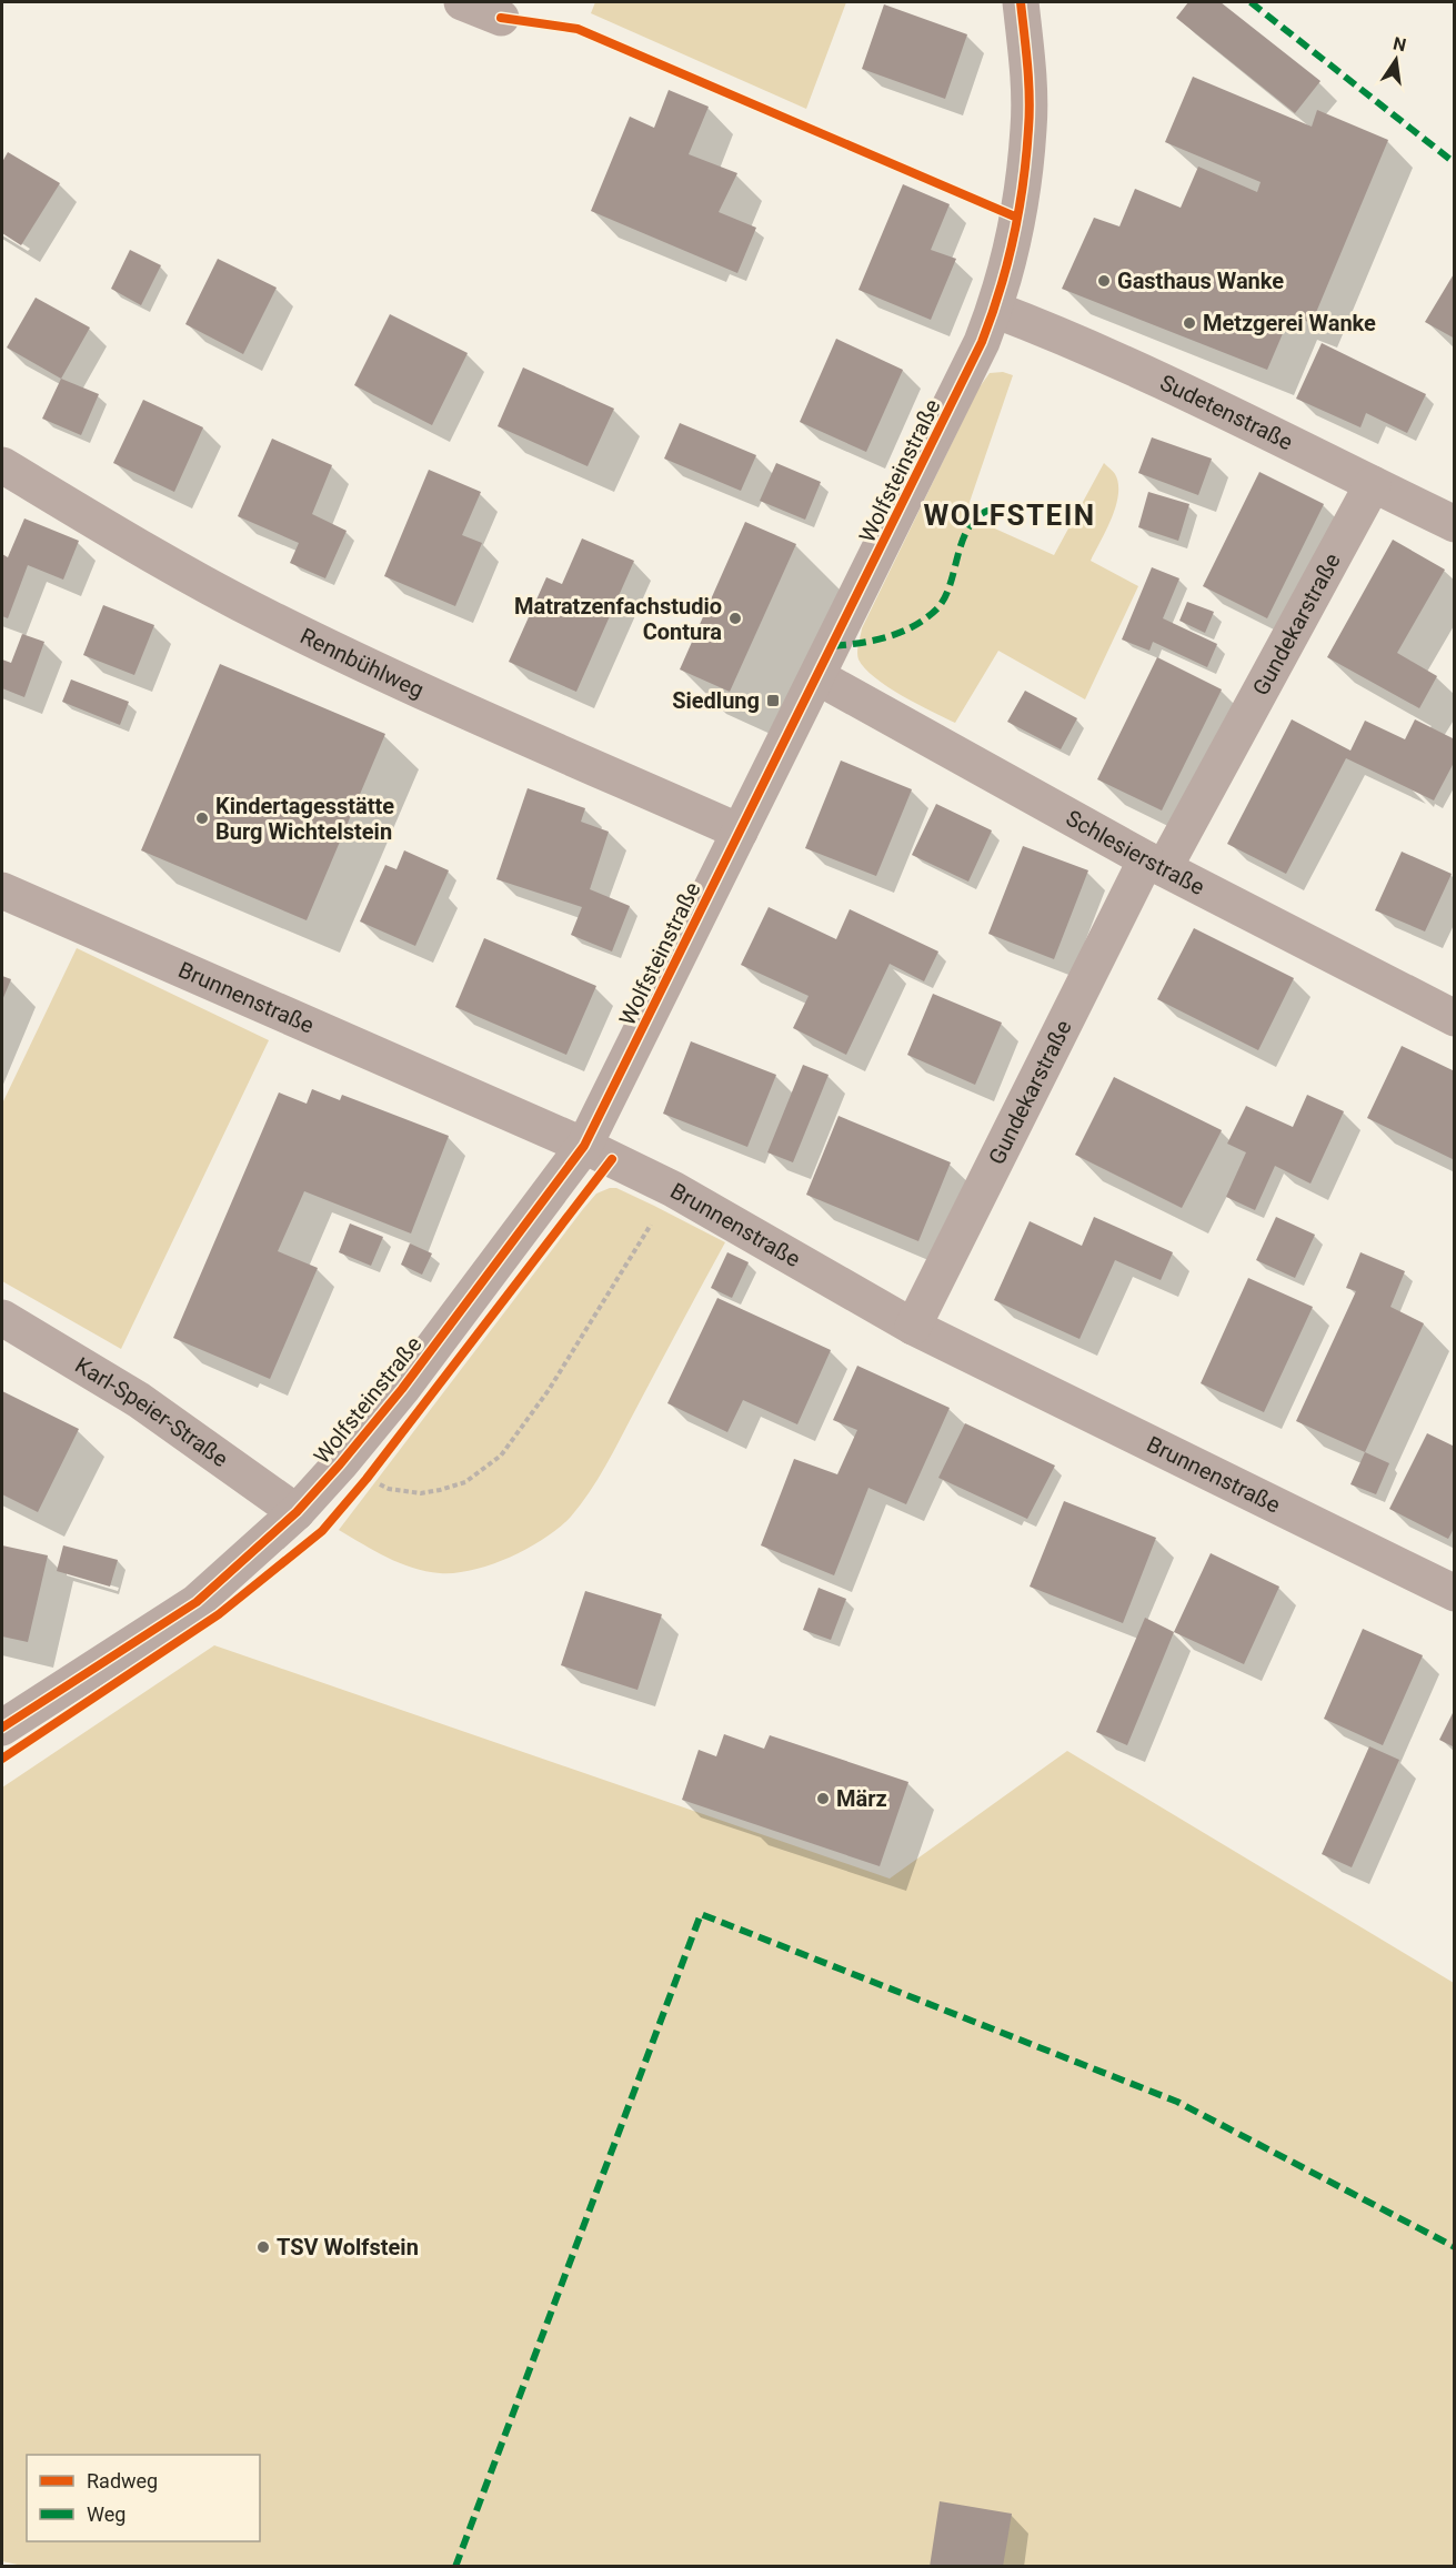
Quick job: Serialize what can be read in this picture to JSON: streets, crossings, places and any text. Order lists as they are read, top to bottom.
{
  "streets": {
    "street": [
      "Sudetenstraße",
      "Wolfsteinstraße",
      "Gundekarstraße",
      "Rennbühlweg",
      "Schlesierstraße",
      "Brunnenstraße",
      "Karl-Speier-Straße"
    ]
  },
  "crossings": [
    ["Sudetenstraße", "Wolfsteinstraße"],
    ["Sudetenstraße", "Gundekarstraße"],
    ["Wolfsteinstraße", "Rennbühlweg"],
    ["Wolfsteinstraße", "Schlesierstraße"],
    ["Wolfsteinstraße", "Brunnenstraße"],
    ["Wolfsteinstraße", "Karl-Speier-Straße"],
    ["Gundekarstraße", "Schlesierstraße"],
    ["Gundekarstraße", "Brunnenstraße"]
  ],
  "districts": ["WOLFSTEIN"],
  "places": {
    "other": [
      "Gasthaus Wanke",
      "Metzgerei Wanke",
      "Matratzenfachstudio Contura",
      "Kindertagesstätte Burg Wichtelstein",
      "März",
      "TSV Wolfstein"
    ],
    "transit": ["Siedlung"]
  },
  "legend": ["Radweg", "Weg"],
  "north": "top"
}
